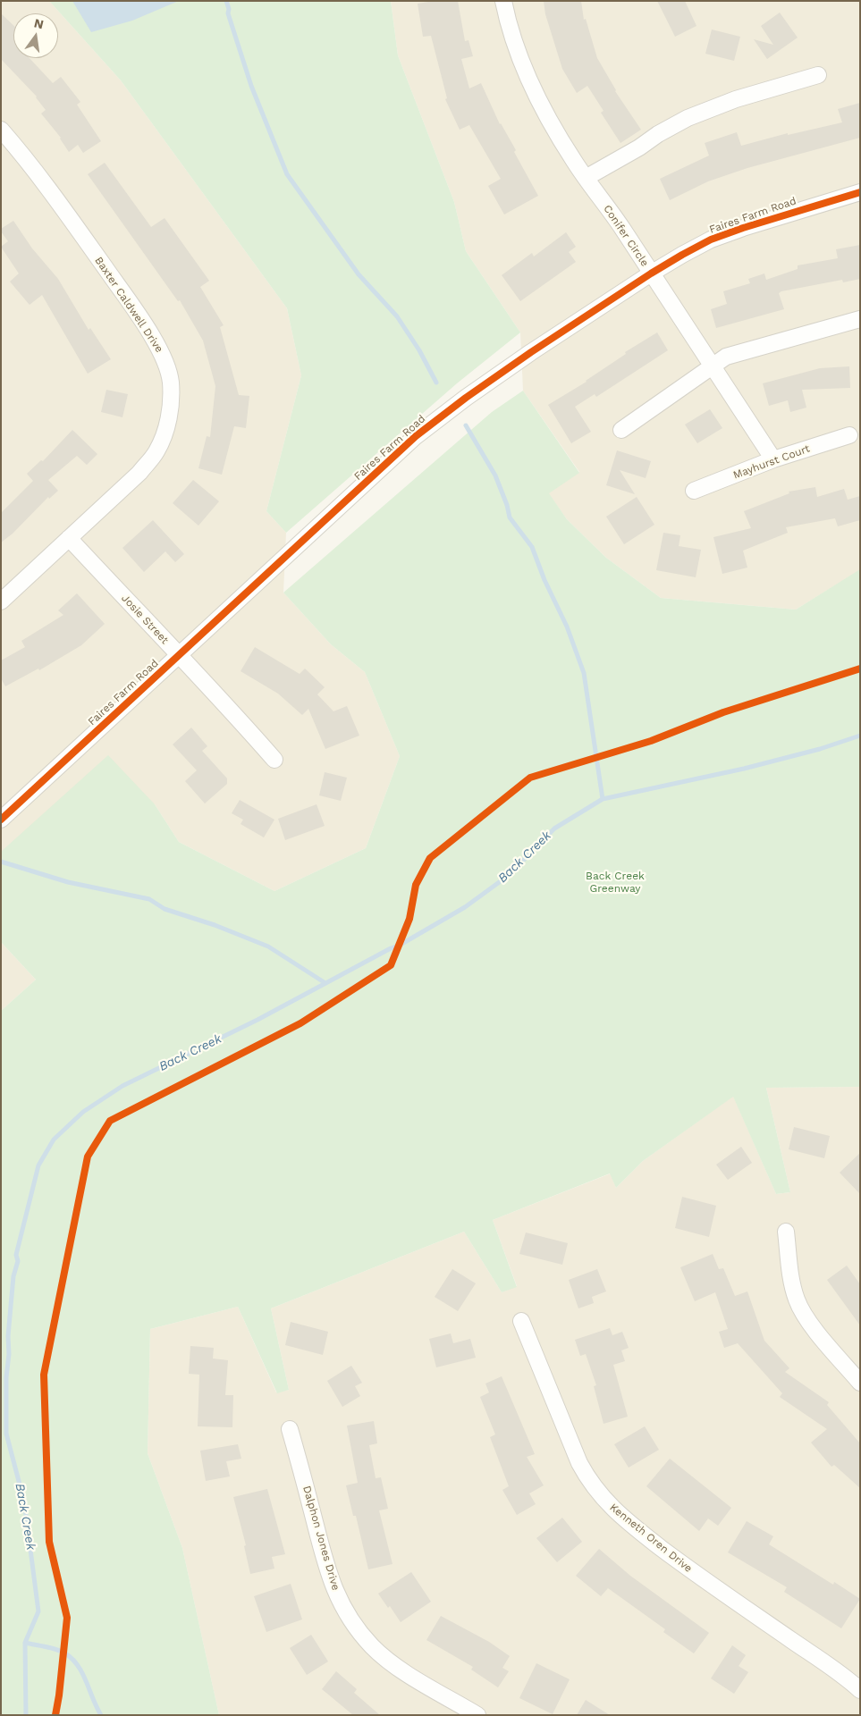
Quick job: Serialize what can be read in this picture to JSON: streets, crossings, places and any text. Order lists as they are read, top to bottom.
{
  "streets": {
    "street": [
      "Faires Farm Road",
      "Conifer Circle",
      "Baxter Caldwell Drive",
      "Mayhurst Court",
      "Josie Street",
      "Dalphon Jones Drive",
      "Kenneth Oren Drive"
    ]
  },
  "crossings": [
    ["Faires Farm Road", "Conifer Circle"],
    ["Faires Farm Road", "Josie Street"],
    ["Conifer Circle", "Mayhurst Court"],
    ["Baxter Caldwell Drive", "Josie Street"]
  ],
  "water": ["Back Creek"],
  "parks": ["Back Creek Greenway"],
  "north": "top"
}
